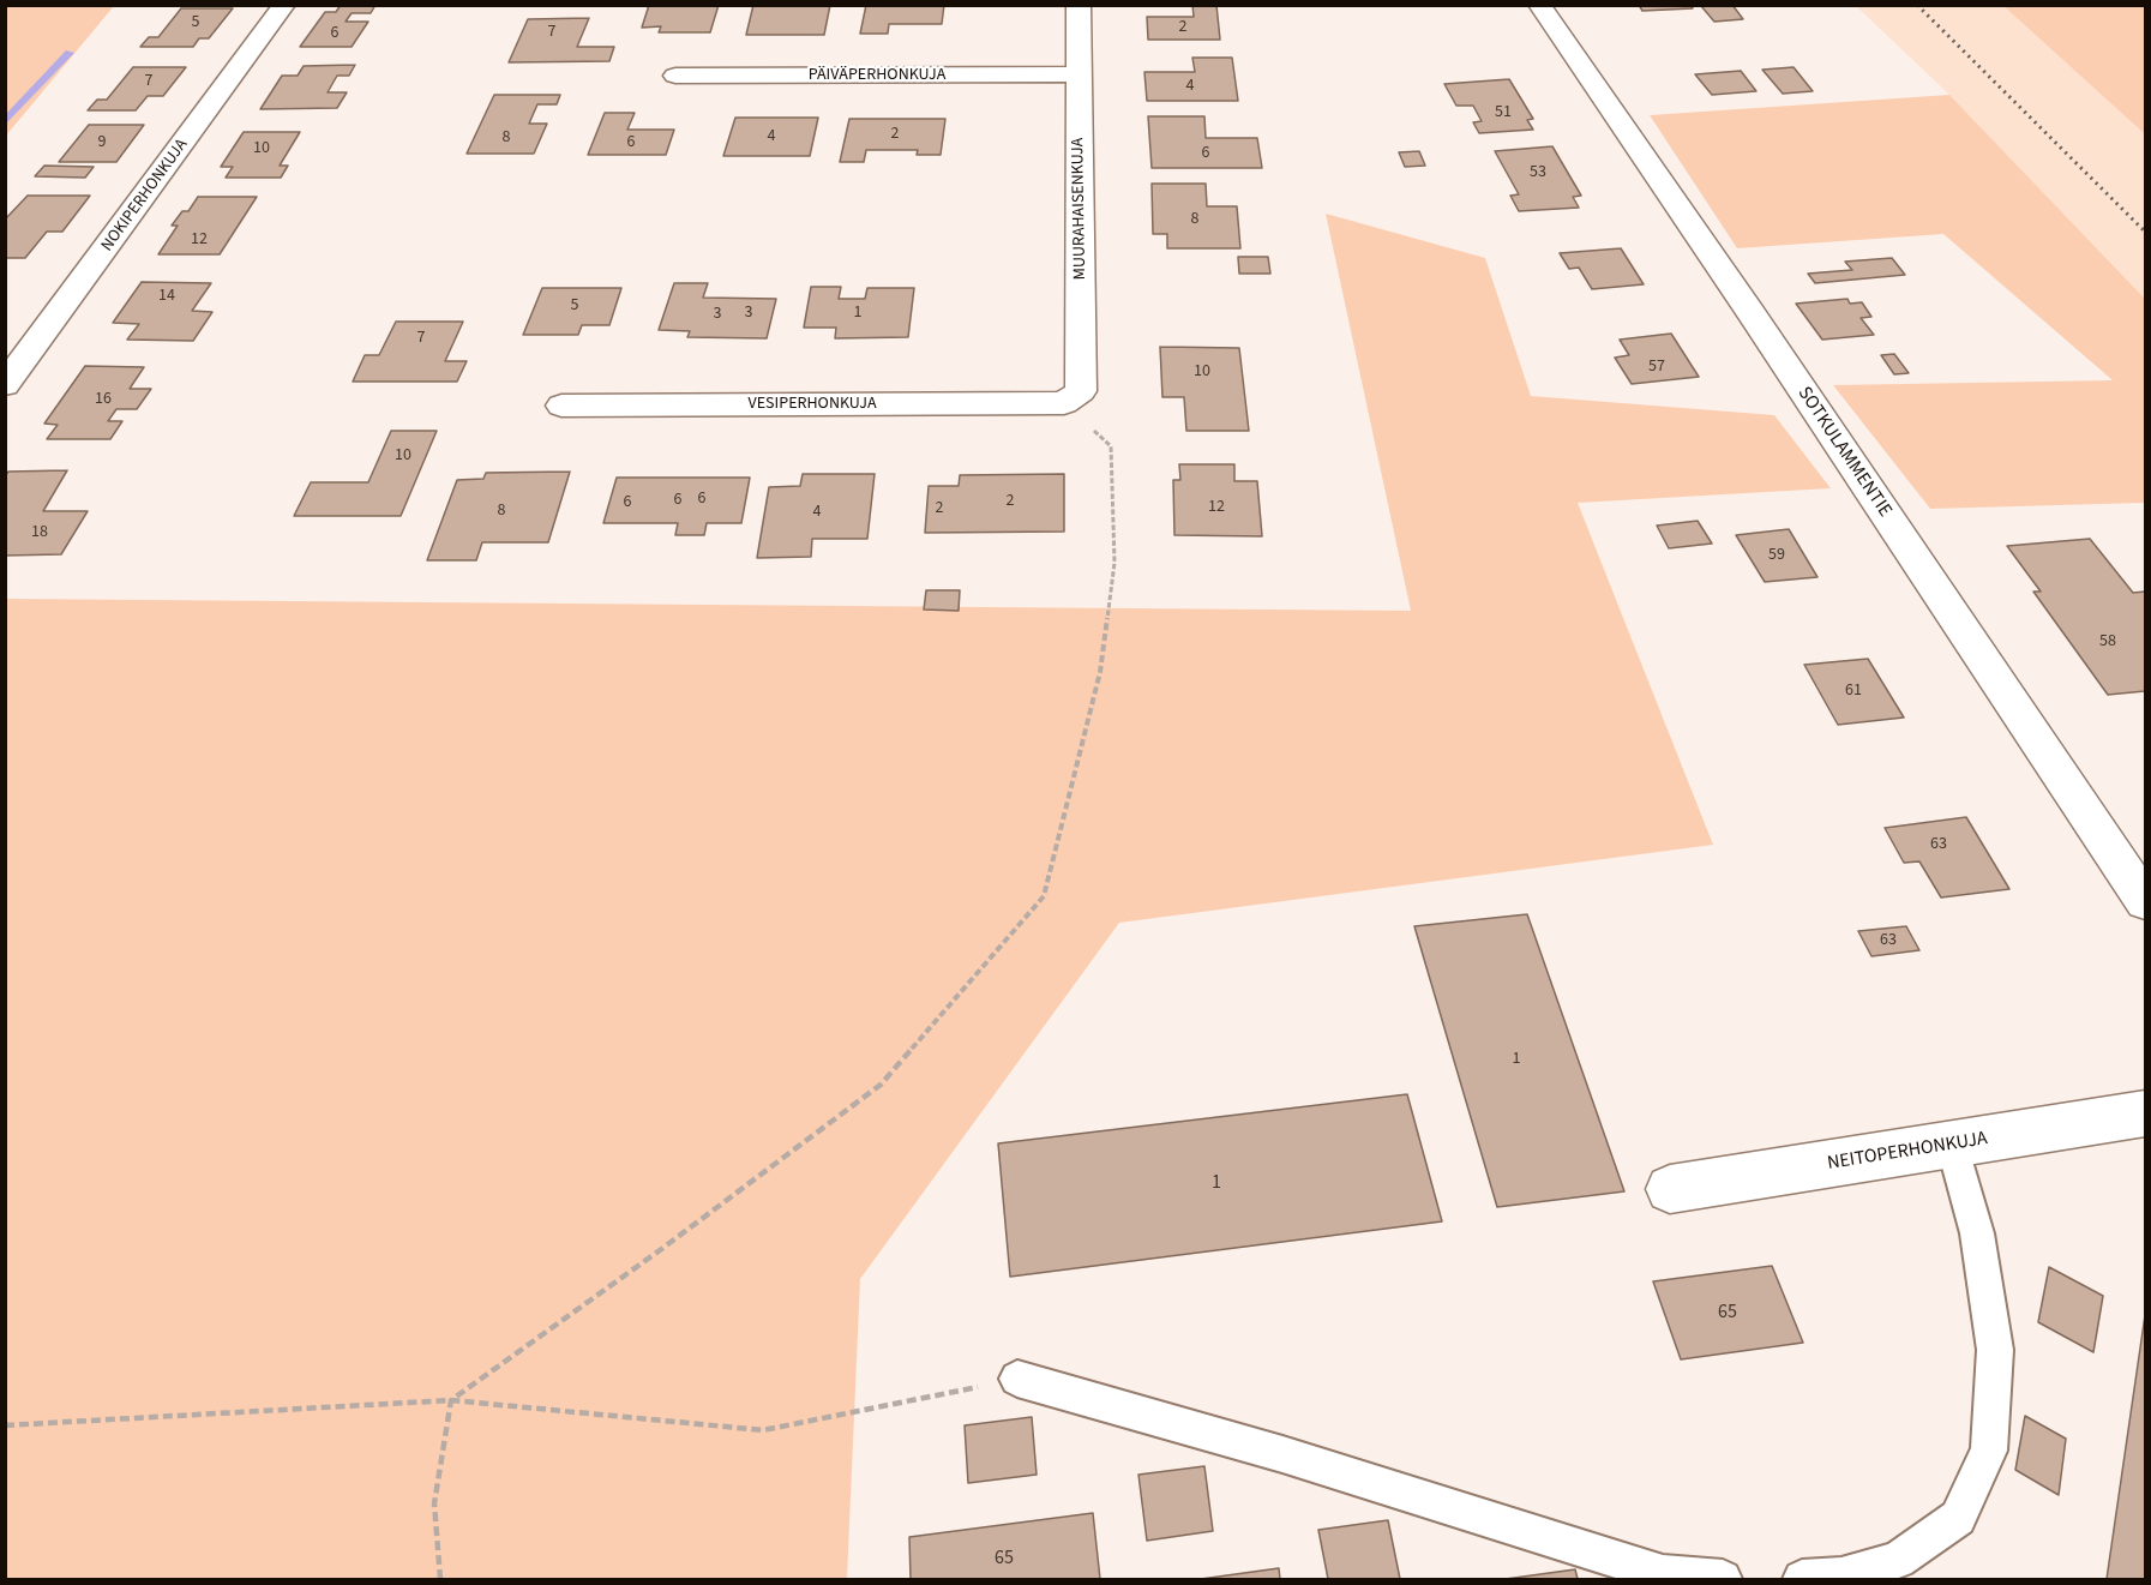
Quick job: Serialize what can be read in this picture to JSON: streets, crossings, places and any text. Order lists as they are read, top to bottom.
{
  "streets": {
    "street": [
      "PÄIVÄPERHONKUJA",
      "NOKIPERHONKUJA",
      "MUURAHAISENKUJA",
      "VESIPERHONKUJA",
      "SOTKULAMMENTIE",
      "NEITOPERHONKUJA"
    ]
  },
  "crossings": [
    ["PÄIVÄPERHONKUJA", "MUURAHAISENKUJA"],
    ["MUURAHAISENKUJA", "VESIPERHONKUJA"]
  ],
  "house_numbers": [
    "5",
    "2",
    "7",
    "6",
    "7",
    "4",
    "51",
    "2",
    "4",
    "8",
    "9",
    "6",
    "10",
    "6",
    "53",
    "8",
    "12",
    "14",
    "5",
    "3",
    "1",
    "3",
    "7",
    "57",
    "10",
    "16",
    "10",
    "6",
    "6",
    "2",
    "6",
    "12",
    "2",
    "8",
    "4",
    "18",
    "59",
    "58",
    "61",
    "63",
    "63",
    "1",
    "1",
    "65",
    "65"
  ]
}
